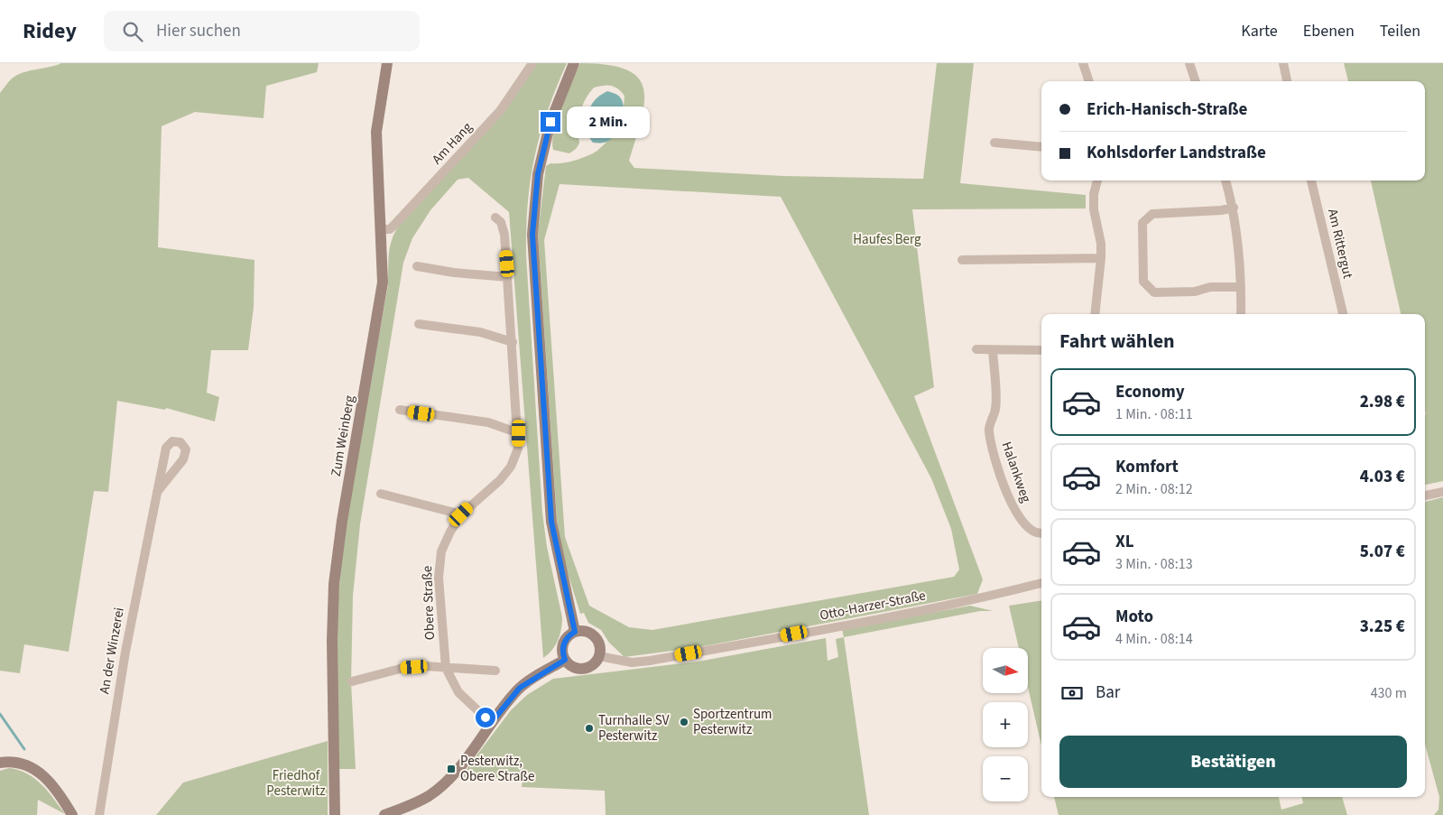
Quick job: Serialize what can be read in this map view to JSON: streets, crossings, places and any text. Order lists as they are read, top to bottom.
{
  "streets": {
    "street": [
      "Am Hang",
      "Am Rittergut",
      "Zum Weinberg",
      "Halankweg",
      "Obere Straße",
      "Otto-Harzer-Straße",
      "An der Winzerei"
    ]
  },
  "crossings": [
    ["Am Hang", "Zum Weinberg"]
  ],
  "parks": ["Haufes Berg", "Friedhof Pesterwitz"],
  "places": {
    "other": ["Sportzentrum Pesterwitz", "Turnhalle SV Pesterwitz"],
    "transit": ["Pesterwitz, Obere Straße"]
  },
  "north": "right",
  "page": {
    "header": "Ridey",
    "search": "Hier suchen",
    "nav": ["Karte", "Ebenen", "Teilen"],
    "banner": ["Erich-Hanisch-Straße", "Kohlsdorfer Landstraße"],
    "bubble": "2 Min.",
    "heading": "Fahrt wählen",
    "list": [
      {
        "name": "Economy",
        "note": "1 Min. · 08:11",
        "value": "2.98 €"
      },
      {
        "name": "Komfort",
        "note": "2 Min. · 08:12",
        "value": "4.03 €"
      },
      {
        "name": "XL",
        "note": "3 Min. · 08:13",
        "value": "5.07 €"
      },
      {
        "name": "Moto",
        "note": "4 Min. · 08:14",
        "value": "3.25 €"
      }
    ],
    "map_buttons": ["+", "−"],
    "pay": ["Bar", "430 m"],
    "buttons": "Bestätigen"
  }
}
